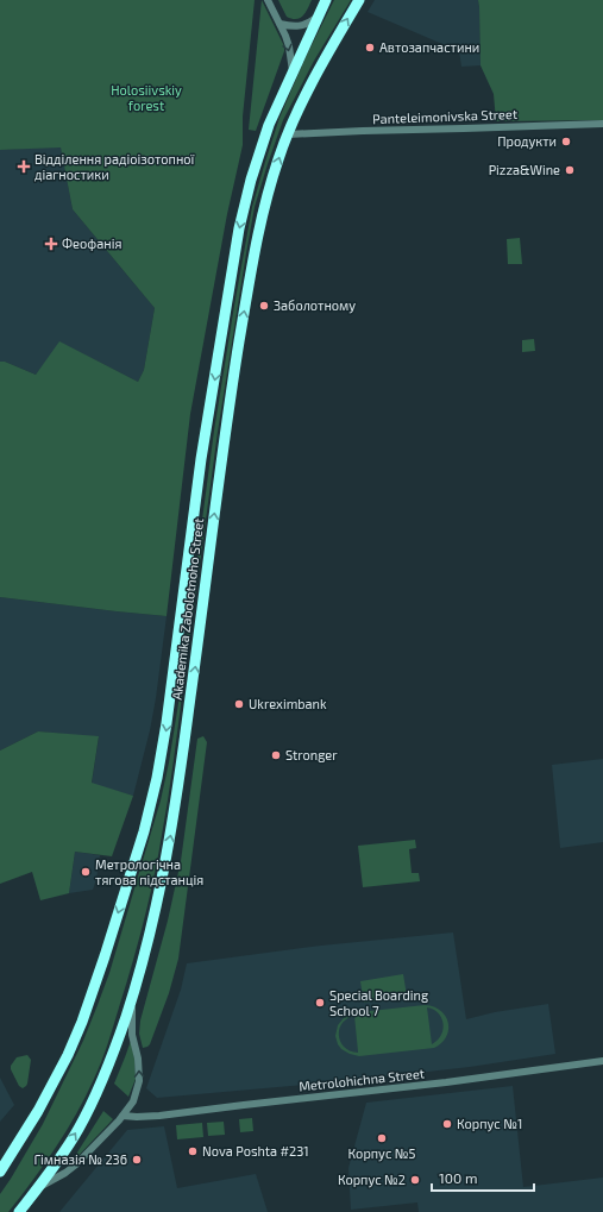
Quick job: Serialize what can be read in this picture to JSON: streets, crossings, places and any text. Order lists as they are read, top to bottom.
{
  "streets": {
    "highway": ["Akademika Zabolotnoho Street"],
    "street": ["Panteleimonivska Street", "Metrolohichna Street"]
  },
  "crossings": [
    ["Panteleimonivska Street", "Akademika Zabolotnoho Street"]
  ],
  "parks": ["Holosiivskiy forest"],
  "places": {
    "other": [
      "Автозапчастини",
      "Продукти",
      "Pizza&Wine",
      "Заболотному",
      "Ukreximbank",
      "Stronger",
      "Метрологічна тягова підстанція",
      "Special Boarding School 7",
      "Корпус №1",
      "Корпус №5",
      "Nova Poshta #231",
      "Гімназія № 236",
      "Корпус №2"
    ],
    "health": ["Відділення радіоізотопної діагностики", "Феофанія"]
  },
  "scale_bar": "100 m"
}
